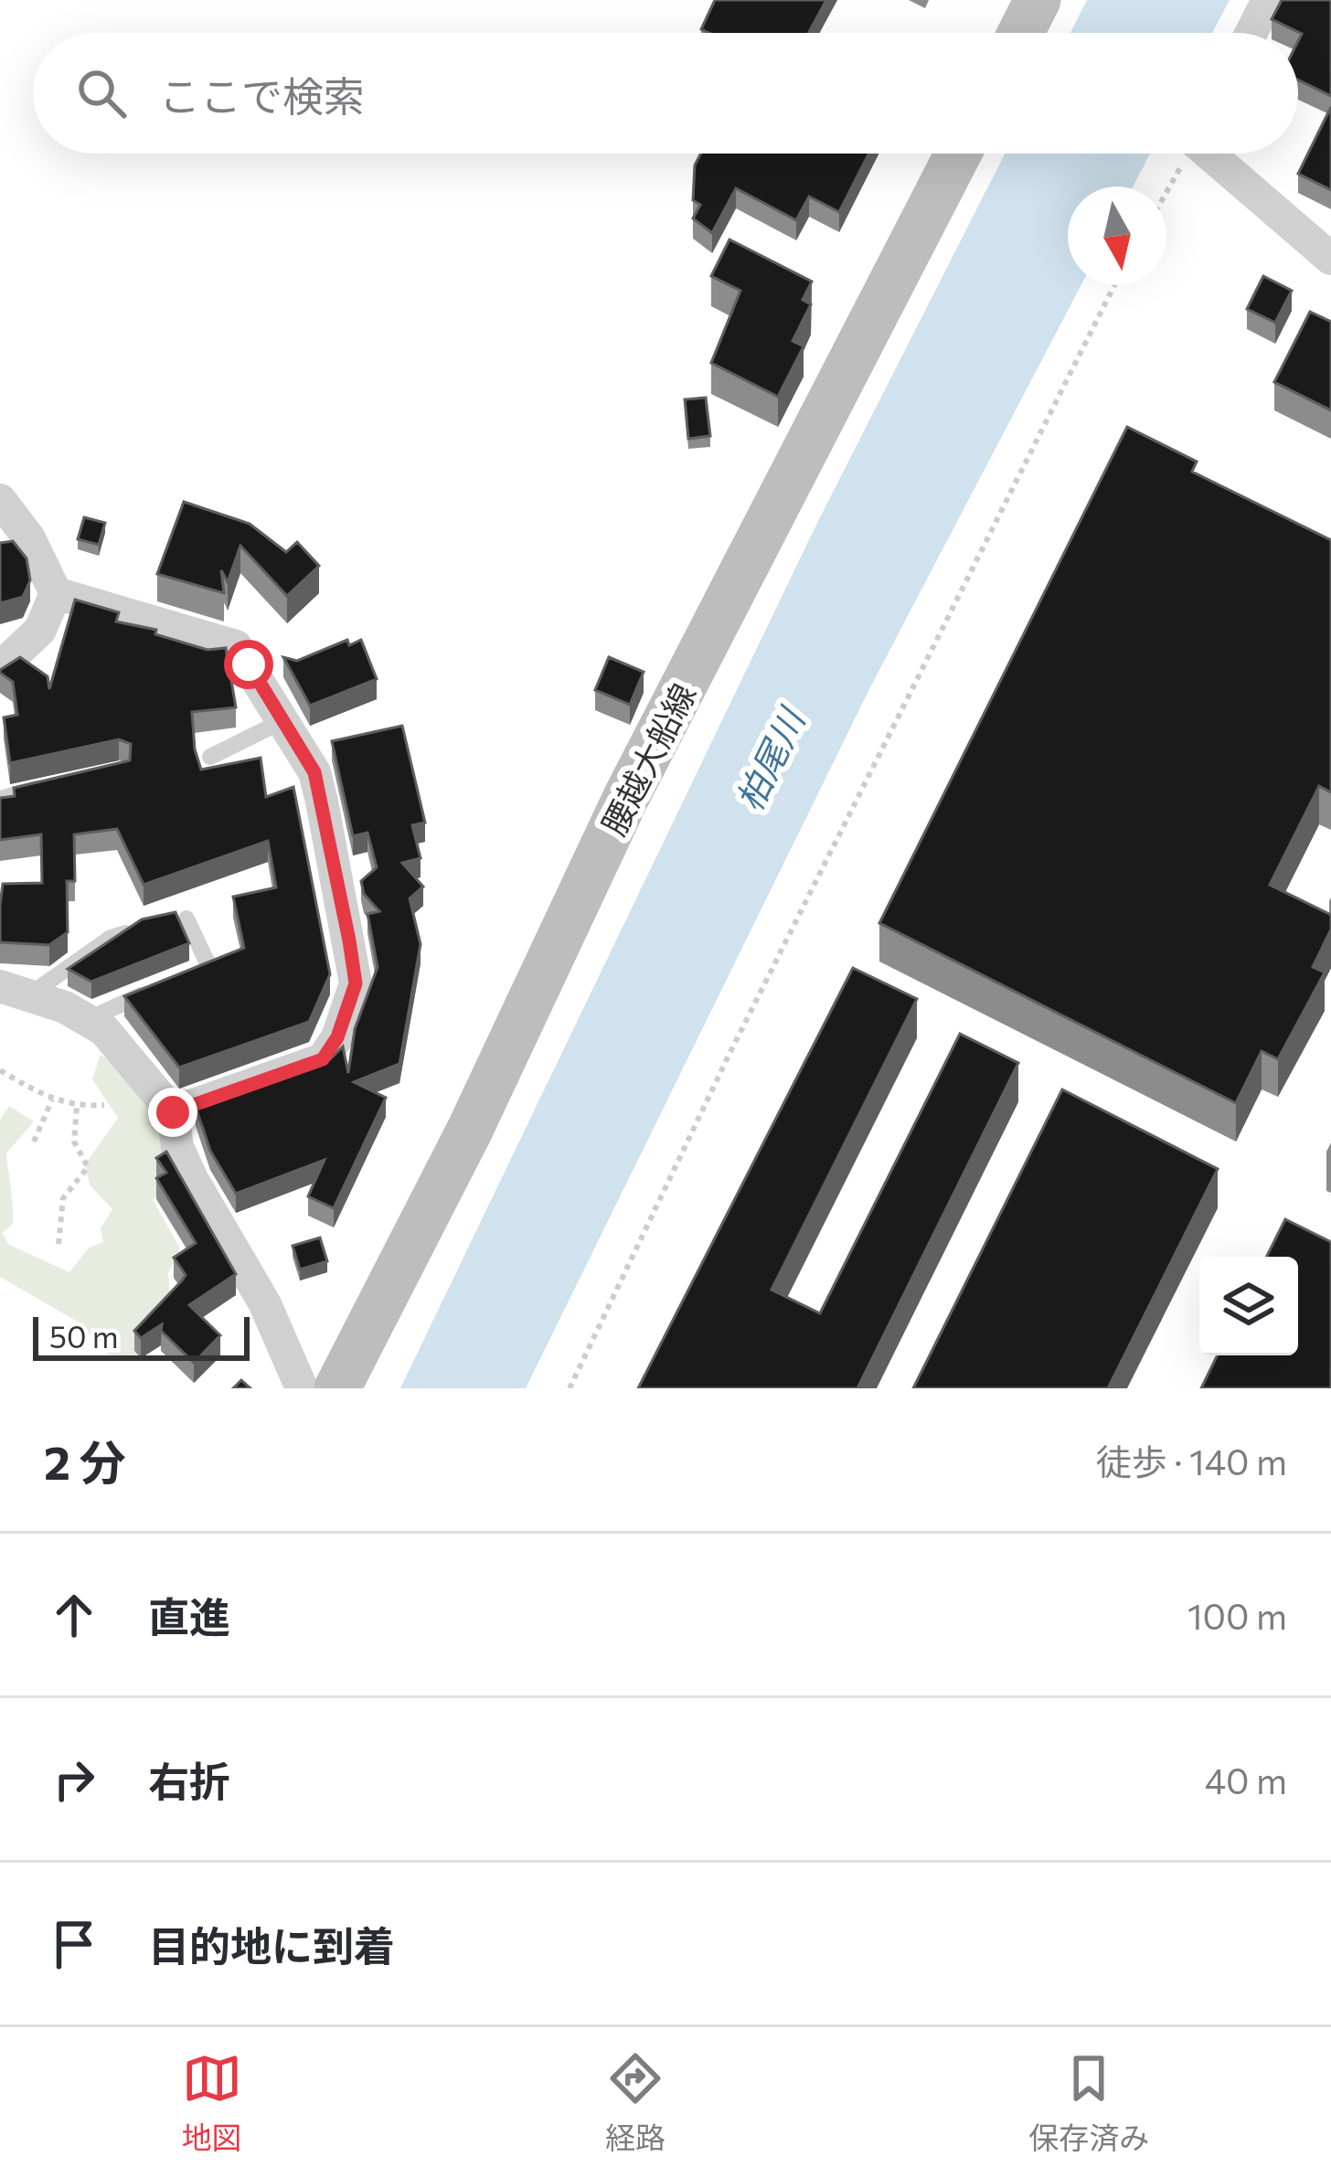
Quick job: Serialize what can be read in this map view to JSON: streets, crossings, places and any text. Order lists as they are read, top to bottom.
{
  "streets": {
    "main road": ["腰越大船線"]
  },
  "water": ["柏尾川"],
  "scale_bar": "50 m",
  "north": "bottom",
  "page": {
    "search": "ここで検索",
    "scale": "50 m",
    "heading": ["2 分", "徒歩 · 140 m"],
    "list": [
      ["直進", "100 m"],
      ["右折", "40 m"],
      "目的地に到着"
    ],
    "nav": ["地図", "経路", "保存済み"]
  }
}
